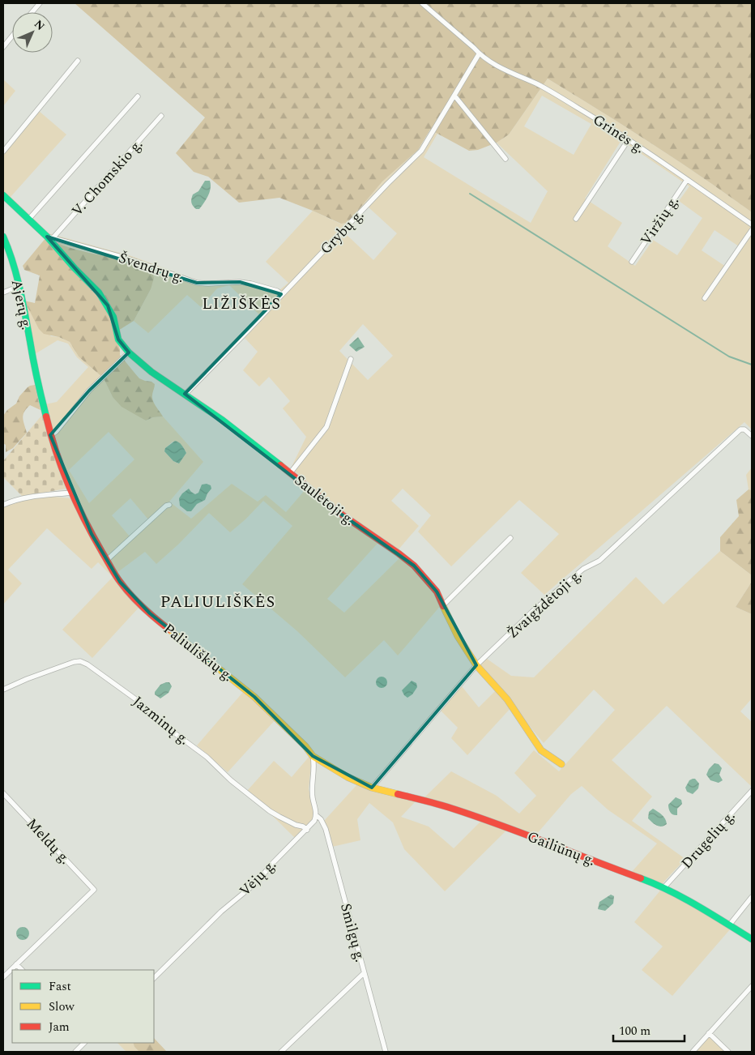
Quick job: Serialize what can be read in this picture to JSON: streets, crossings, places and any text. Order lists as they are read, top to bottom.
{
  "streets": {
    "street": [
      "Grinės g.",
      "V. Chomskio g.",
      "Viržių g.",
      "Grybų g.",
      "Švendrų g.",
      "Ajerų g.",
      "Saulėtoji g.",
      "Žvaigždėtoji g.",
      "Paliuliškių g.",
      "Jazminų g.",
      "Drugelių g.",
      "Meldų g.",
      "Gailiūnų g.",
      "Vėjų g.",
      "Smilgų g."
    ]
  },
  "crossings": [
    ["Grinės g.", "Viržių g."],
    ["Grinės g.", "Grybų g."],
    ["V. Chomskio g.", "Švendrų g."],
    ["V. Chomskio g.", "Saulėtoji g."],
    ["Grybų g.", "Švendrų g."],
    ["Grybų g.", "Saulėtoji g."],
    ["Švendrų g.", "Saulėtoji g."],
    ["Ajerų g.", "Paliuliškių g."],
    ["Saulėtoji g.", "Žvaigždėtoji g."],
    ["Žvaigždėtoji g.", "Gailiūnų g."],
    ["Paliuliškių g.", "Gailiūnų g."],
    ["Jazminų g.", "Vėjų g."],
    ["Drugelių g.", "Gailiūnų g."],
    ["Vėjų g.", "Smilgų g."]
  ],
  "districts": ["LIŽIŠKĖS", "PALIULIŠKĖS"],
  "legend": ["Fast", "Slow", "Jam"],
  "scale_bar": "100 m",
  "north": "top right"
}
